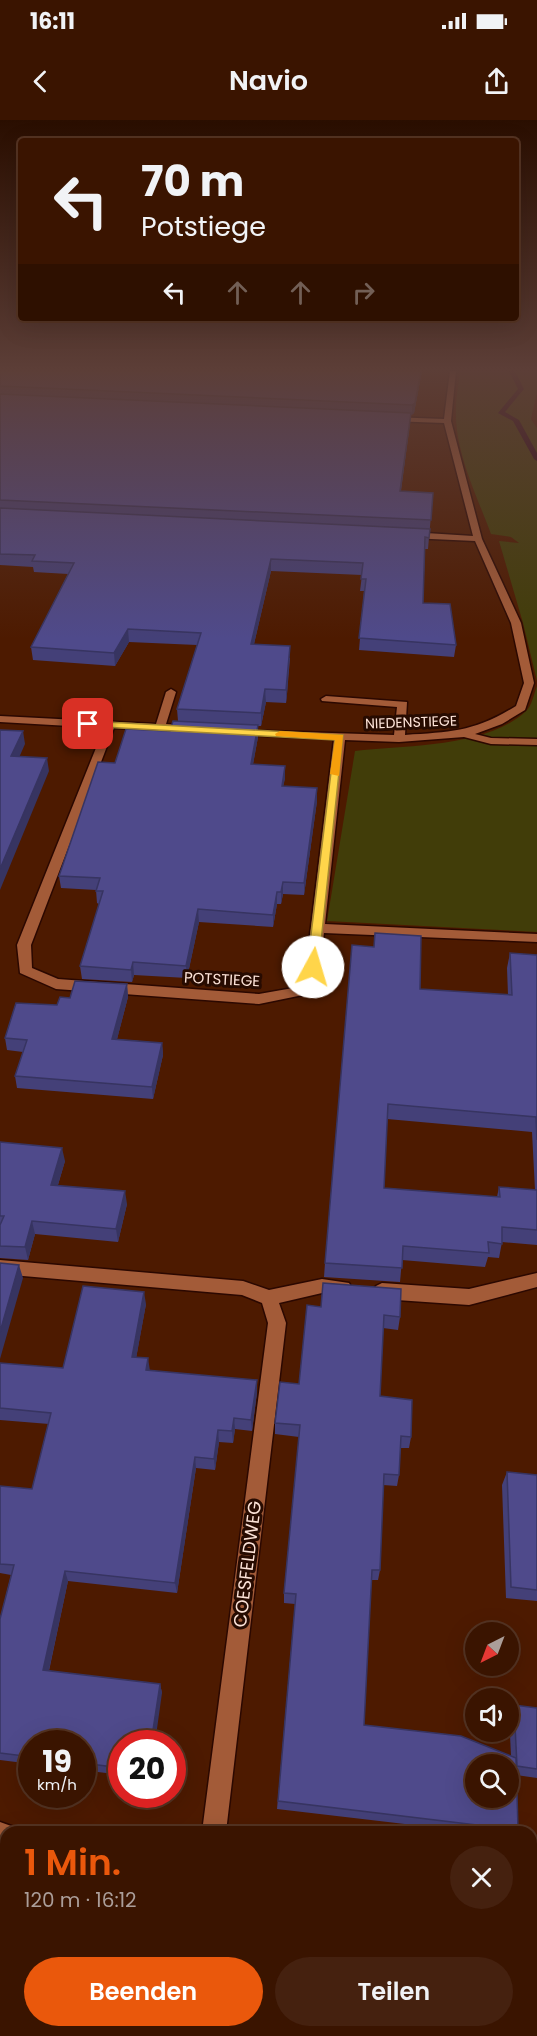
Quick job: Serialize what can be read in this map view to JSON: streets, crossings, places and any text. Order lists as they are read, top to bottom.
{
  "streets": {
    "street": ["NIEDENSTIEGE", "POTSTIEGE", "COESFELDWEG"]
  },
  "crossings": [
    ["NIEDENSTIEGE", "POTSTIEGE"]
  ],
  "north": "bottom left",
  "page": {
    "status": "16:11",
    "header": "Navio",
    "turn": ["70 m", "Potstiege"],
    "speed": "19 km/h",
    "limit": "20",
    "heading": ["1 Min.", "120 m · 16:12"],
    "buttons": ["Beenden", "Teilen"]
  }
}
